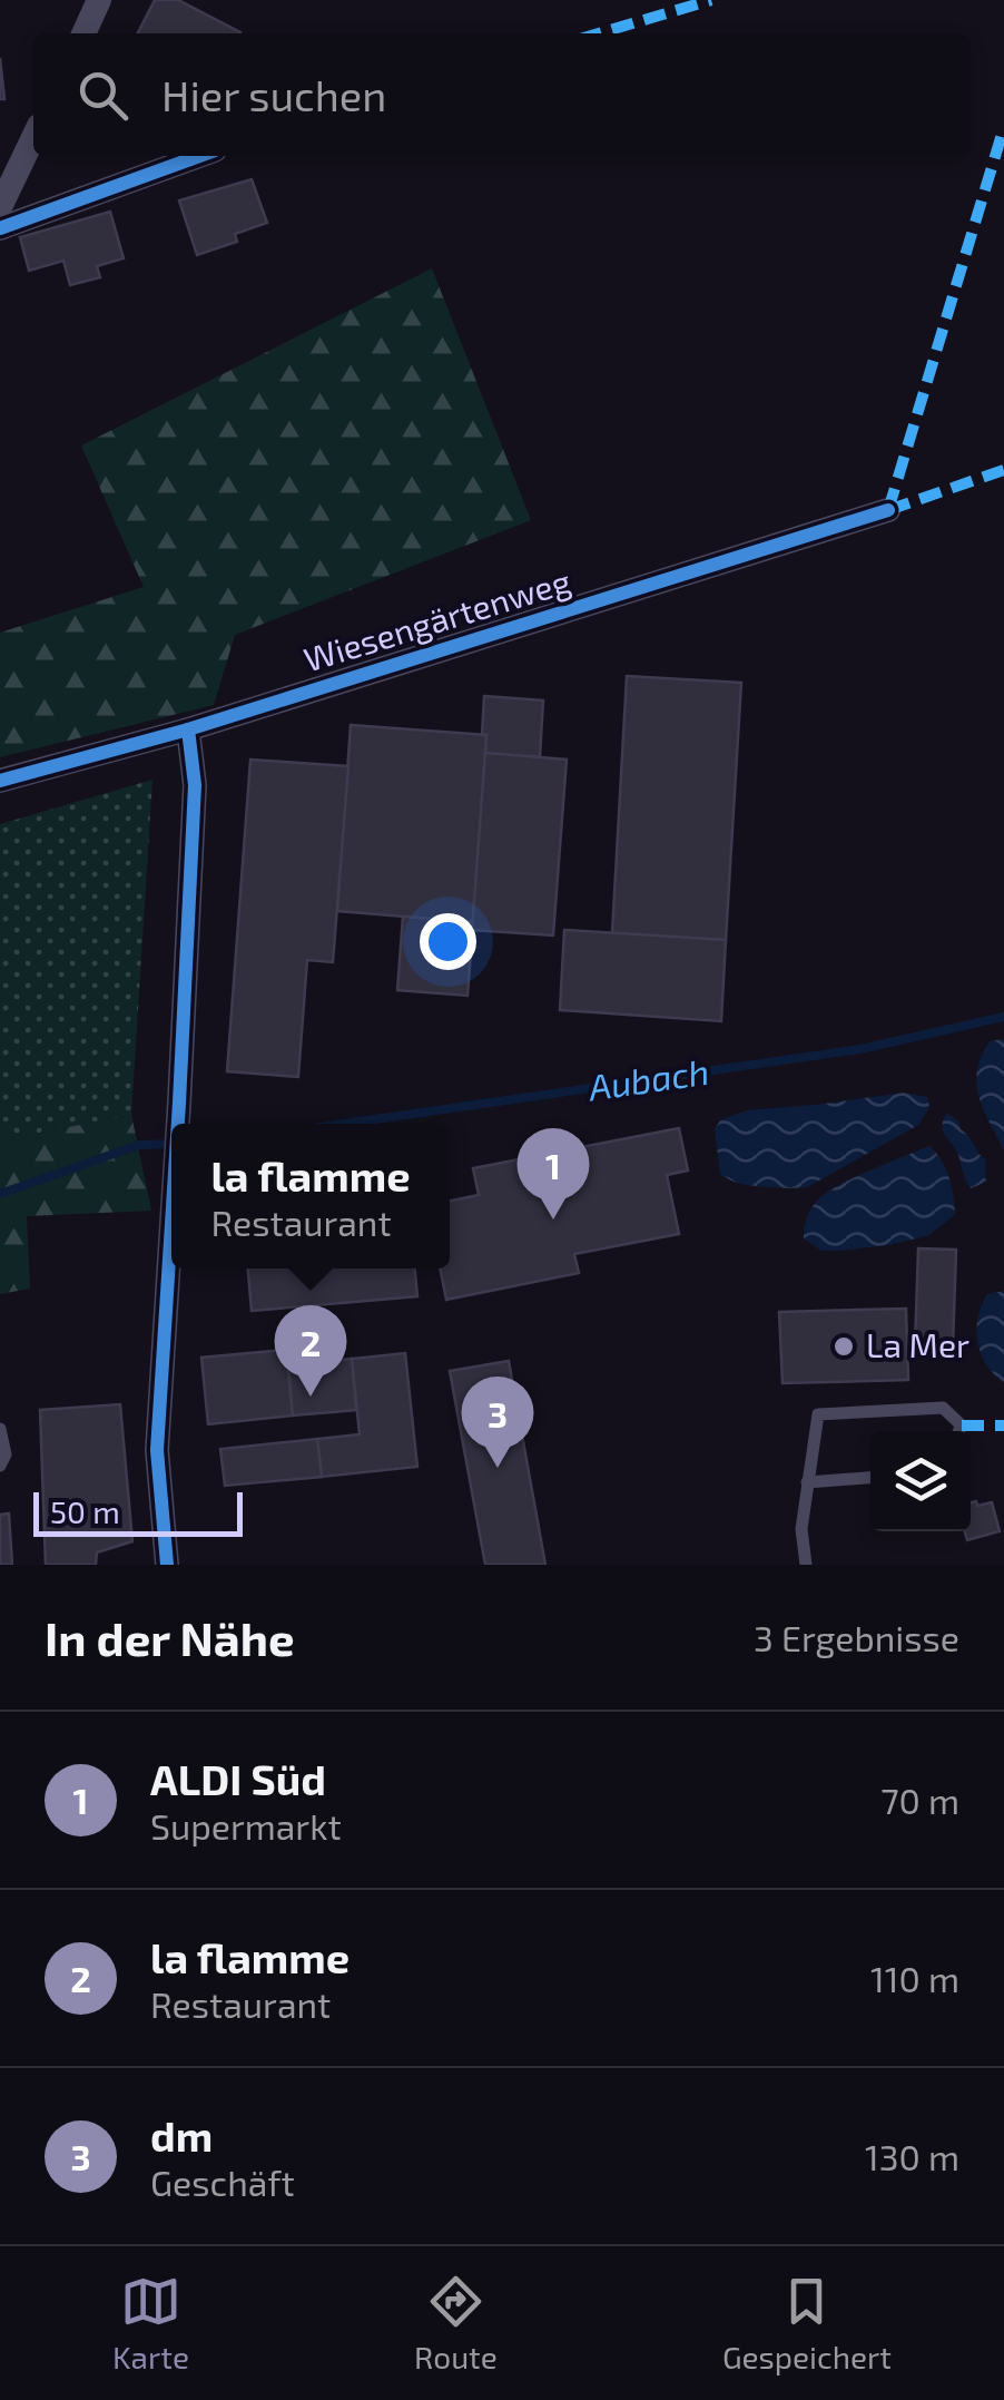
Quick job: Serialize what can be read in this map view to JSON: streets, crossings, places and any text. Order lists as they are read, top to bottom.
{
  "streets": {
    "street": ["Wiesengärtenweg"]
  },
  "water": ["Aubach"],
  "places": ["La Mer"],
  "scale_bar": "50 m",
  "page": {
    "search": "Hier suchen",
    "popup": ["la flamme", "Restaurant"],
    "pins": ["1", "2", "3"],
    "scale": "50 m",
    "heading": ["In der Nähe", "3 Ergebnisse"],
    "list": [
      {
        "mark": "1",
        "name": "ALDI Süd",
        "note": "Supermarkt",
        "value": "70 m"
      },
      {
        "mark": "2",
        "name": "la flamme",
        "note": "Restaurant",
        "value": "110 m"
      },
      {
        "mark": "3",
        "name": "dm",
        "note": "Geschäft",
        "value": "130 m"
      }
    ],
    "nav": ["Karte", "Route", "Gespeichert"]
  }
}
